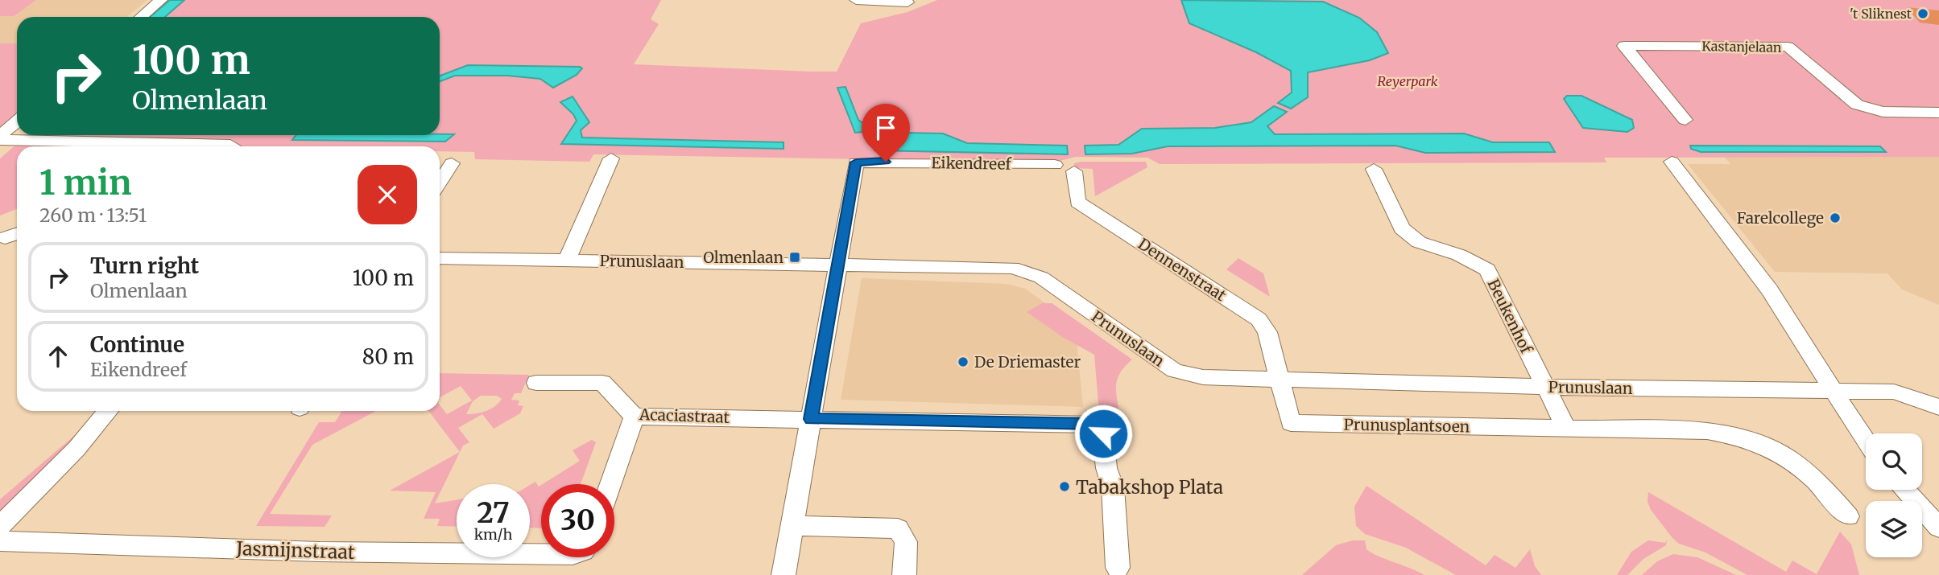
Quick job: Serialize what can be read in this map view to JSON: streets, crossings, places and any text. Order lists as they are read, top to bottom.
{
  "streets": {
    "street": [
      "Kastanjelaan",
      "Eikendreef",
      "Prunuslaan",
      "Dennenstraat",
      "Beukenhof",
      "Acaciastraat",
      "Prunusplantsoen",
      "Jasmijnstraat"
    ]
  },
  "crossings": [
    ["Eikendreef", "Prunuslaan"],
    ["Prunuslaan", "Dennenstraat"],
    ["Prunuslaan", "Beukenhof"],
    ["Prunuslaan", "Prunusplantsoen"],
    ["Dennenstraat", "Prunusplantsoen"]
  ],
  "parks": ["Reyerpark"],
  "places": {
    "other": [
      "'t Sliknest",
      "Farelcollege",
      "De Driemaster",
      "Tabakshop Plata"
    ],
    "transit": ["Olmenlaan"]
  },
  "page": {
    "turn": ["100 m", "Olmenlaan"],
    "heading": ["1 min", "260 m · 13:51"],
    "list": [
      {
        "name": "Turn right",
        "note": "Olmenlaan",
        "value": "100 m"
      },
      {
        "name": "Continue",
        "note": "Eikendreef",
        "value": "80 m"
      }
    ],
    "speed": "27 km/h",
    "limit": "30"
  }
}
